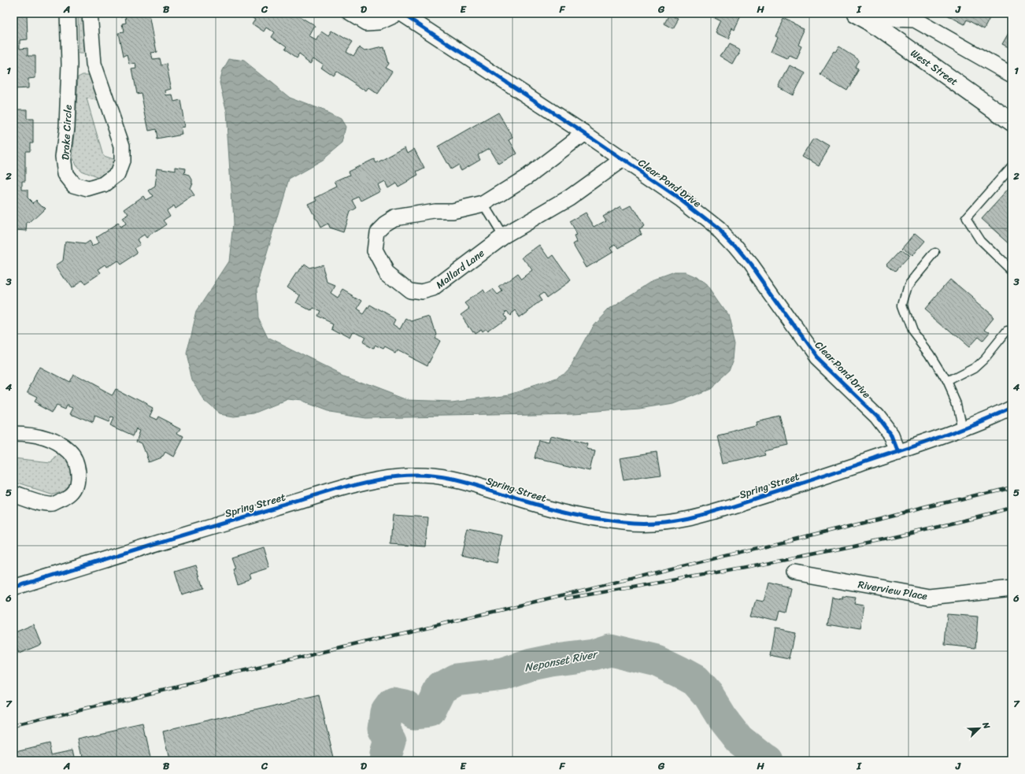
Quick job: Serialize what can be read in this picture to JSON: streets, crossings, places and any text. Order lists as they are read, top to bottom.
{
  "streets": {
    "street": [
      "West Street",
      "Drake Circle",
      "Clear Pond Drive",
      "Mallard Lane",
      "Spring Street",
      "Riverview Place"
    ]
  },
  "crossings": [
    ["Clear Pond Drive", "Mallard Lane"],
    ["Clear Pond Drive", "Spring Street"]
  ],
  "water": ["Neponset River"],
  "north": "top right",
  "grid": {
    "columns": [
      "A",
      "B",
      "C",
      "D",
      "E",
      "F",
      "G",
      "H",
      "I",
      "J"
    ],
    "rows": [
      "1",
      "2",
      "3",
      "4",
      "5",
      "6",
      "7"
    ]
  }
}
